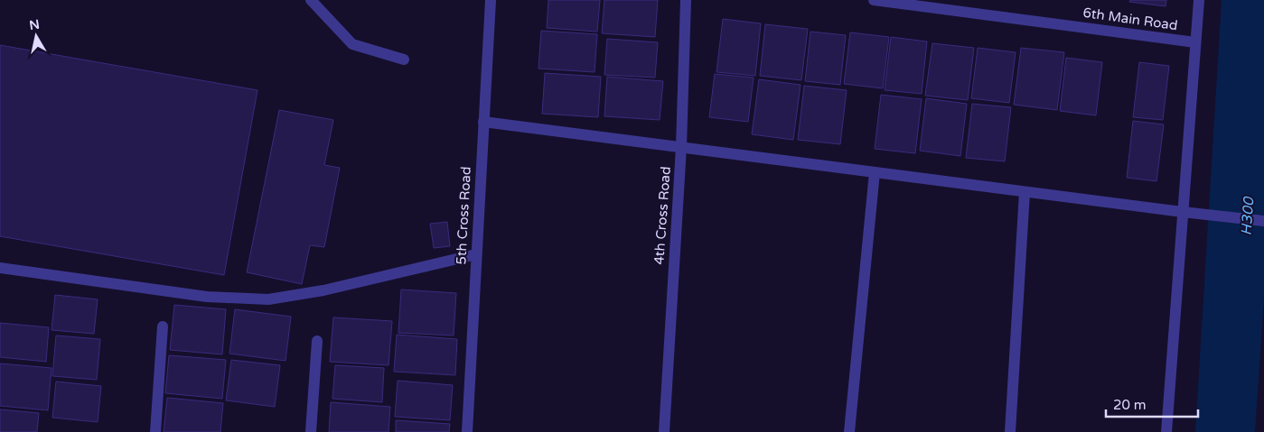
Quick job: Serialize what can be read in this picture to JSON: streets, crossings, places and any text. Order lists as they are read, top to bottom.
{
  "streets": {
    "street": ["6th Main Road", "5th Cross Road", "4th Cross Road"]
  },
  "water": ["H300"],
  "scale_bar": "20 m",
  "north": "top"
}
